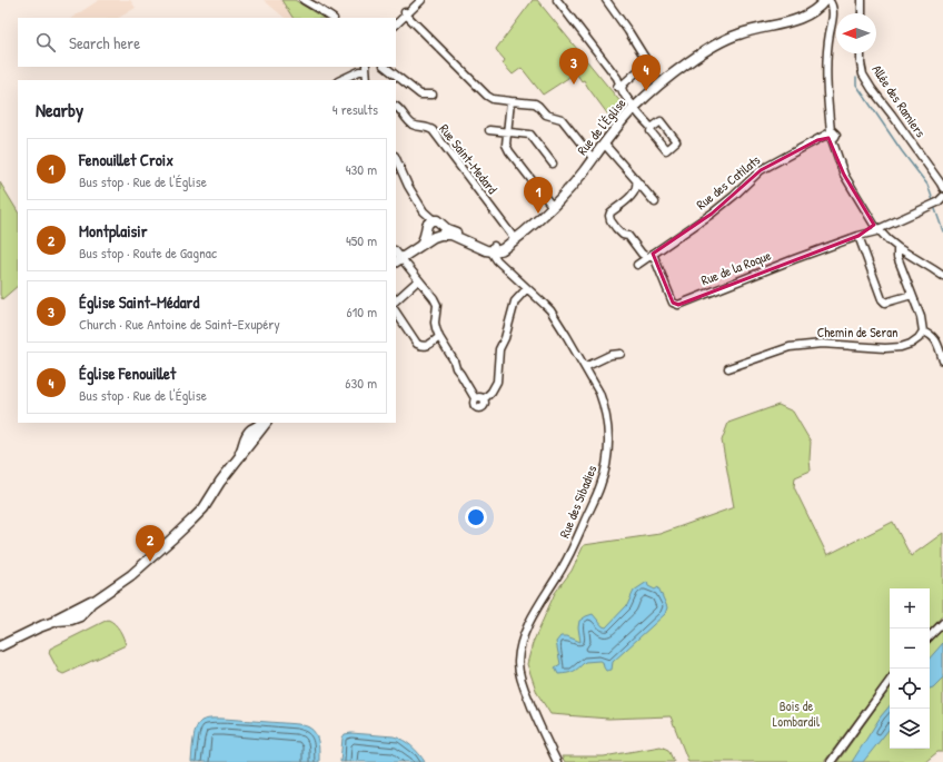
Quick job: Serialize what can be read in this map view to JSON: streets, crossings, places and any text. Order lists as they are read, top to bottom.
{
  "streets": {
    "main road": ["Rue de l'Église"],
    "street": [
      "Allée des Ramiers",
      "Rue Saint-Medard",
      "Rue des Catilats",
      "Rue de la Roque",
      "Chemin de Seran",
      "Rue des Sibadies"
    ]
  },
  "crossings": [
    ["Rue de l'Église", "Rue Saint-Medard"],
    ["Rue de l'Église", "Rue des Sibadies"],
    ["Rue des Catilats", "Rue de la Roque"]
  ],
  "parks": ["Bois de Lombardil"],
  "north": "left",
  "page": {
    "search": "Search here",
    "pins": [
      "3",
      "4",
      "1",
      "2"
    ],
    "heading": ["Nearby", "4 results"],
    "list": [
      {
        "mark": "1",
        "name": "Fenouillet Croix",
        "note": "Bus stop · Rue de l'Église",
        "value": "430 m"
      },
      {
        "mark": "2",
        "name": "Montplaisir",
        "note": "Bus stop · Route de Gagnac",
        "value": "450 m"
      },
      {
        "mark": "3",
        "name": "Église Saint-Médard",
        "note": "Church · Rue Antoine de Saint-Exupéry",
        "value": "610 m"
      },
      {
        "mark": "4",
        "name": "Église Fenouillet",
        "note": "Bus stop · Rue de l'Église",
        "value": "630 m"
      }
    ],
    "map_buttons": ["+", "−"]
  }
}
